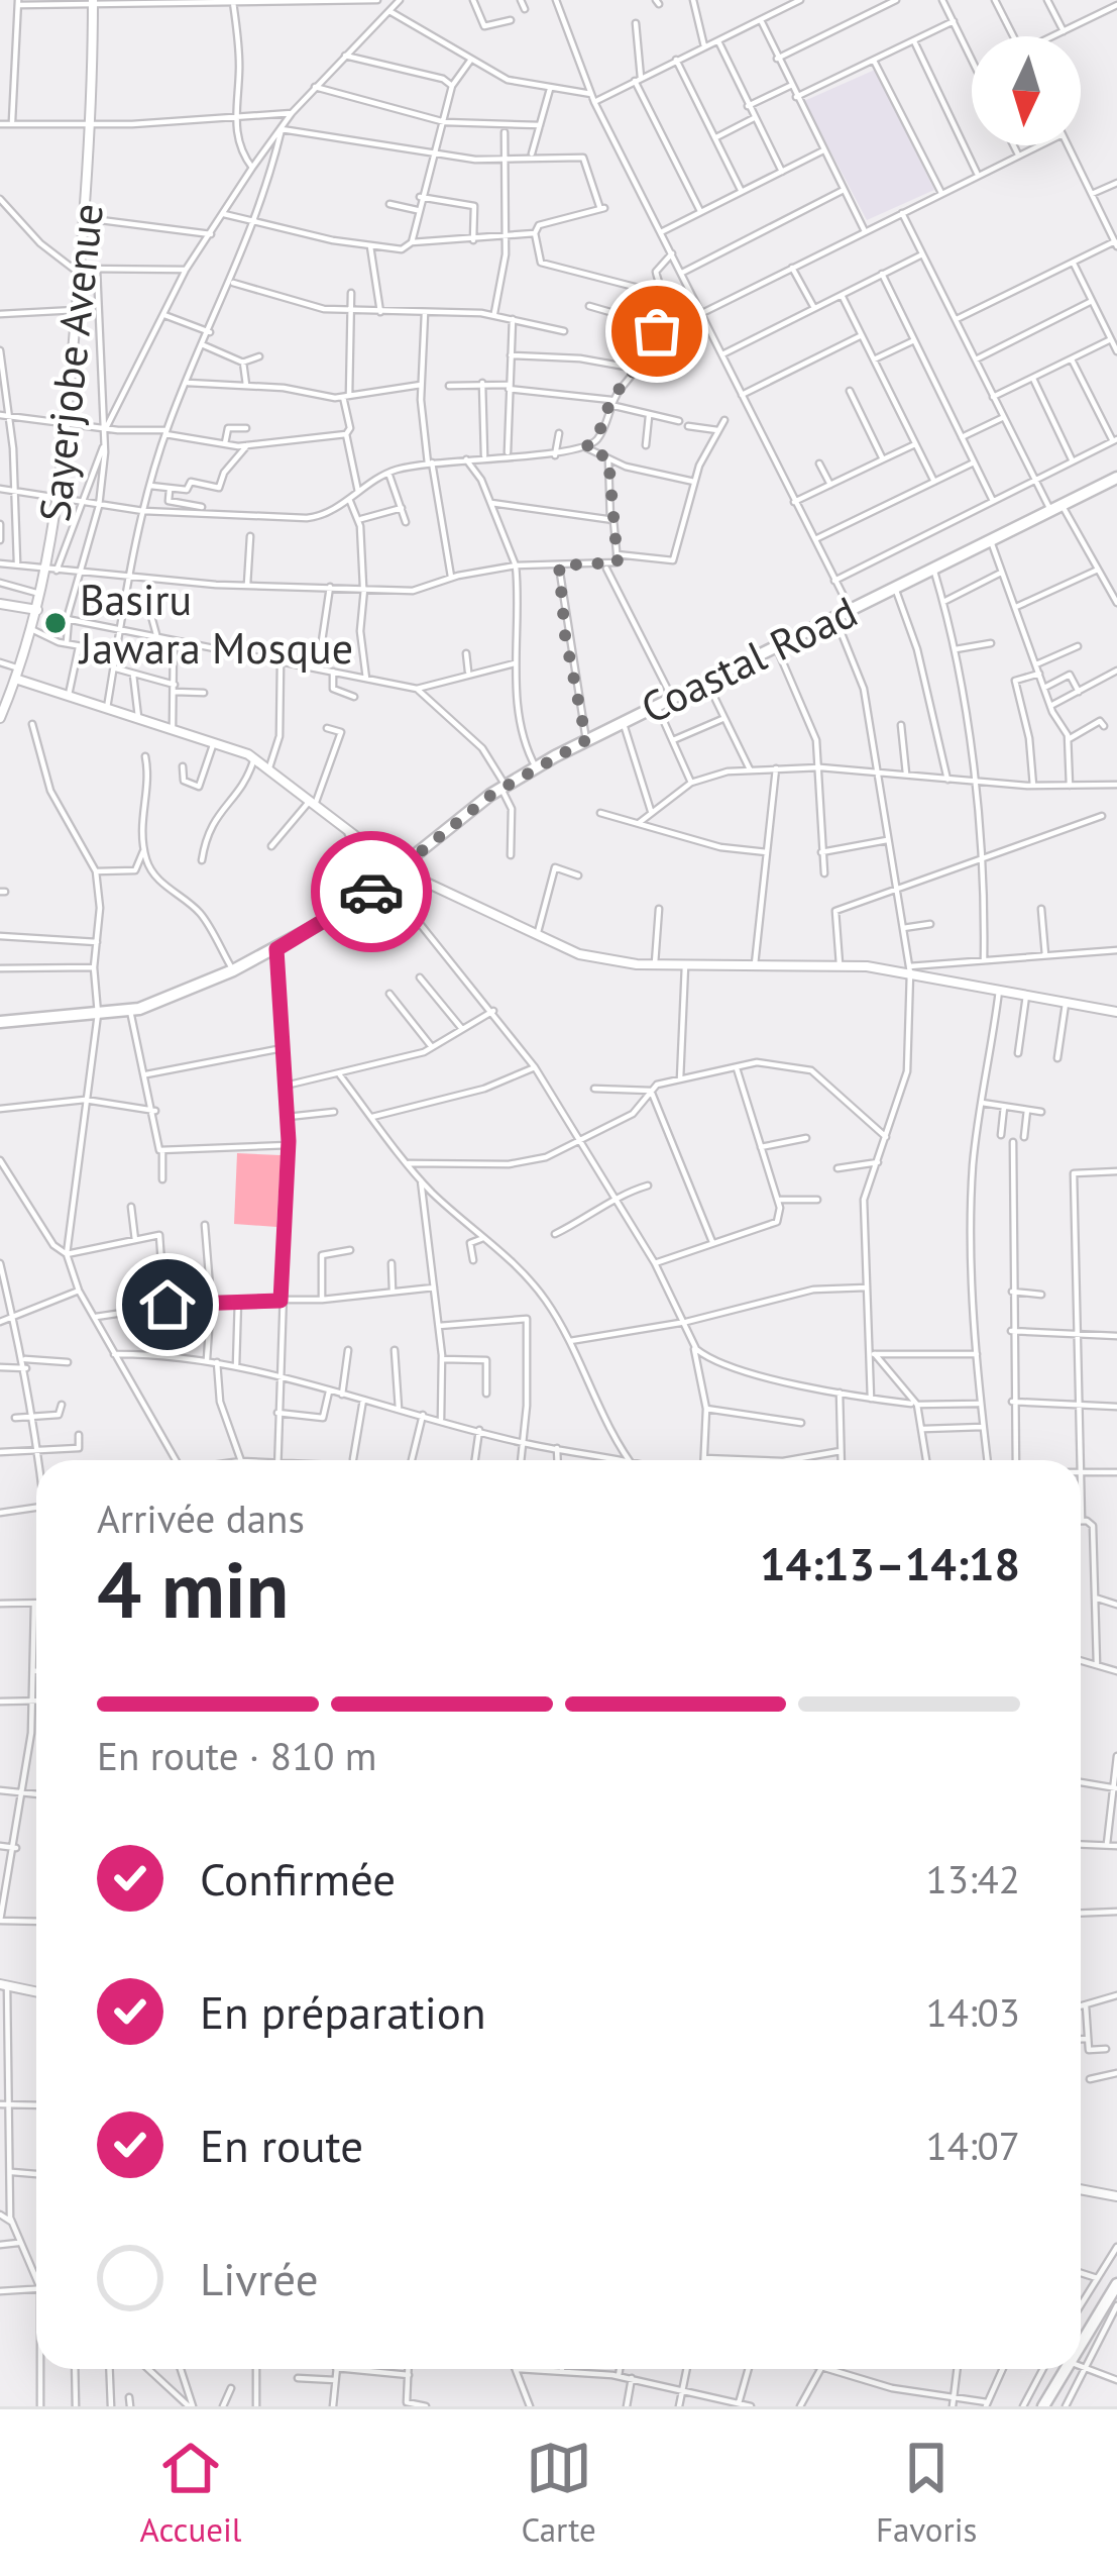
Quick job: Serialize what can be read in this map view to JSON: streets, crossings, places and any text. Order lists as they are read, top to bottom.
{
  "streets": {
    "main road": ["Coastal Road"],
    "street": ["Sayerjobe Avenue"]
  },
  "places": ["Basiru Jawara Mosque"],
  "north": "bottom",
  "page": {
    "heading": ["4 min", "Arrivée dans", "14:13–14:18"],
    "bar": "En route · 810 m",
    "list": [
      ["Confirmée", "13:42"],
      ["En préparation", "14:03"],
      ["En route", "14:07"],
      "Livrée"
    ],
    "tabs": ["Accueil", "Carte", "Favoris"]
  }
}
